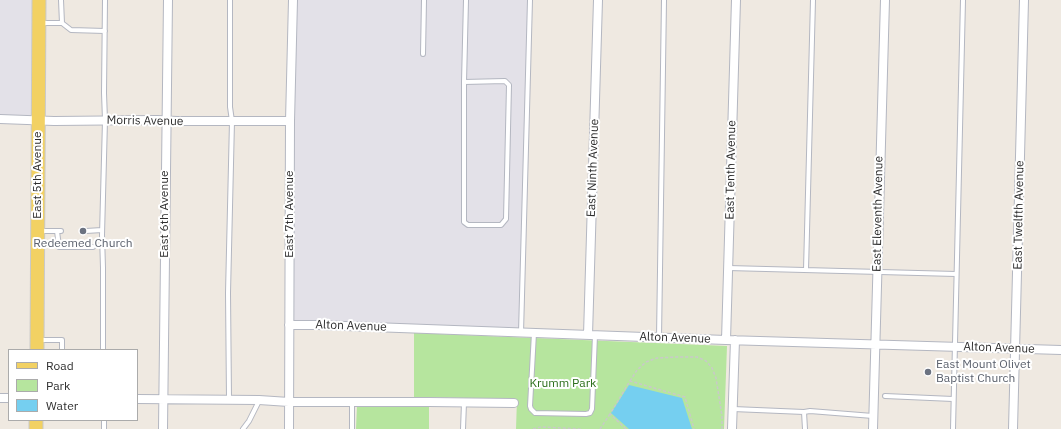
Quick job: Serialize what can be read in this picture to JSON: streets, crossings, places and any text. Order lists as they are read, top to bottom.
{
  "streets": {
    "main road": ["East 5th Avenue"],
    "street": [
      "Morris Avenue",
      "East Ninth Avenue",
      "East Tenth Avenue",
      "East 6th Avenue",
      "East 7th Avenue",
      "East Eleventh Avenue",
      "East Twelfth Avenue",
      "Alton Avenue"
    ]
  },
  "crossings": [
    ["Morris Avenue", "East 5th Avenue"],
    ["Morris Avenue", "East 6th Avenue"],
    ["Morris Avenue", "East 7th Avenue"],
    ["East Ninth Avenue", "Alton Avenue"],
    ["East Tenth Avenue", "Alton Avenue"],
    ["East 7th Avenue", "Alton Avenue"],
    ["East Eleventh Avenue", "Alton Avenue"],
    ["East Twelfth Avenue", "Alton Avenue"]
  ],
  "parks": ["Krumm Park"],
  "places": ["Redeemed Church", "East Mount Olivet Baptist Church"],
  "legend": ["Road", "Park", "Water"]
}
